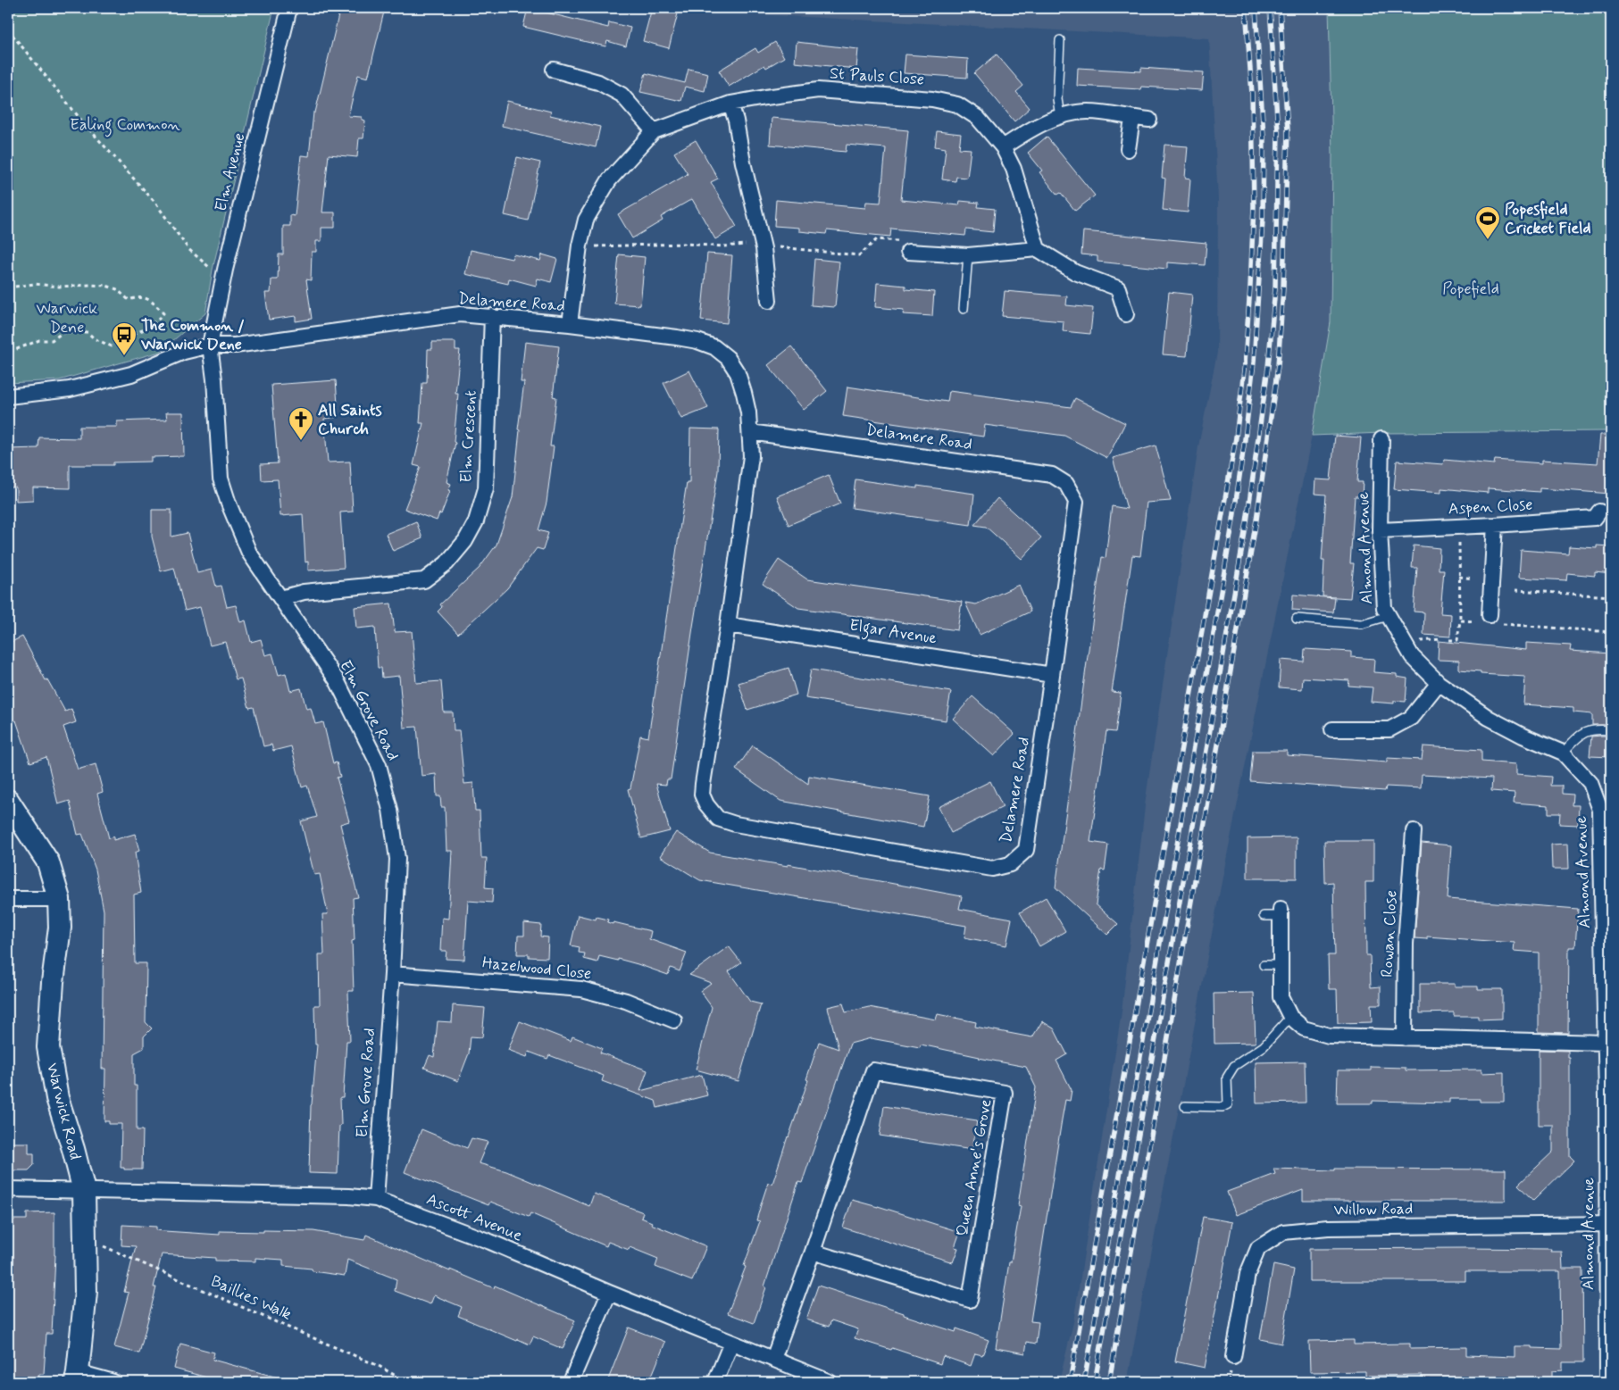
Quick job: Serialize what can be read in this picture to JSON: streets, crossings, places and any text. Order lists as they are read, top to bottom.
{
  "streets": {
    "street": [
      "St Pauls Close",
      "Elm Avenue",
      "Delamere Road",
      "Elm Crescent",
      "Aspen Close",
      "Almond Avenue",
      "Elgar Avenue",
      "Elm Grove Road",
      "Rowan Close",
      "Hazelwood Close",
      "Warwick Road",
      "Queen Anne's Grove",
      "Willow Road",
      "Ascott Avenue"
    ],
    "path": ["Baillies Walk"]
  },
  "crossings": [
    ["St Pauls Close", "Delamere Road"],
    ["Elm Avenue", "Delamere Road"],
    ["Elm Avenue", "Elm Grove Road"],
    ["Delamere Road", "Elm Crescent"],
    ["Delamere Road", "Elgar Avenue"],
    ["Delamere Road", "Elm Grove Road"],
    ["Elm Crescent", "Elm Grove Road"],
    ["Aspen Close", "Almond Avenue"],
    ["Almond Avenue", "Willow Road"],
    ["Elm Grove Road", "Hazelwood Close"],
    ["Elm Grove Road", "Ascott Avenue"],
    ["Warwick Road", "Ascott Avenue"],
    ["Warwick Road", "Baillies Walk"],
    ["Queen Anne's Grove", "Ascott Avenue"]
  ],
  "parks": ["Ealing Common", "Popefield", "Warwick Dene"],
  "places": {
    "sports": ["Popesfield Cricket Field"],
    "bus stop": ["The Common / Warwick Dene"],
    "church": ["All Saints Church"]
  }
}
